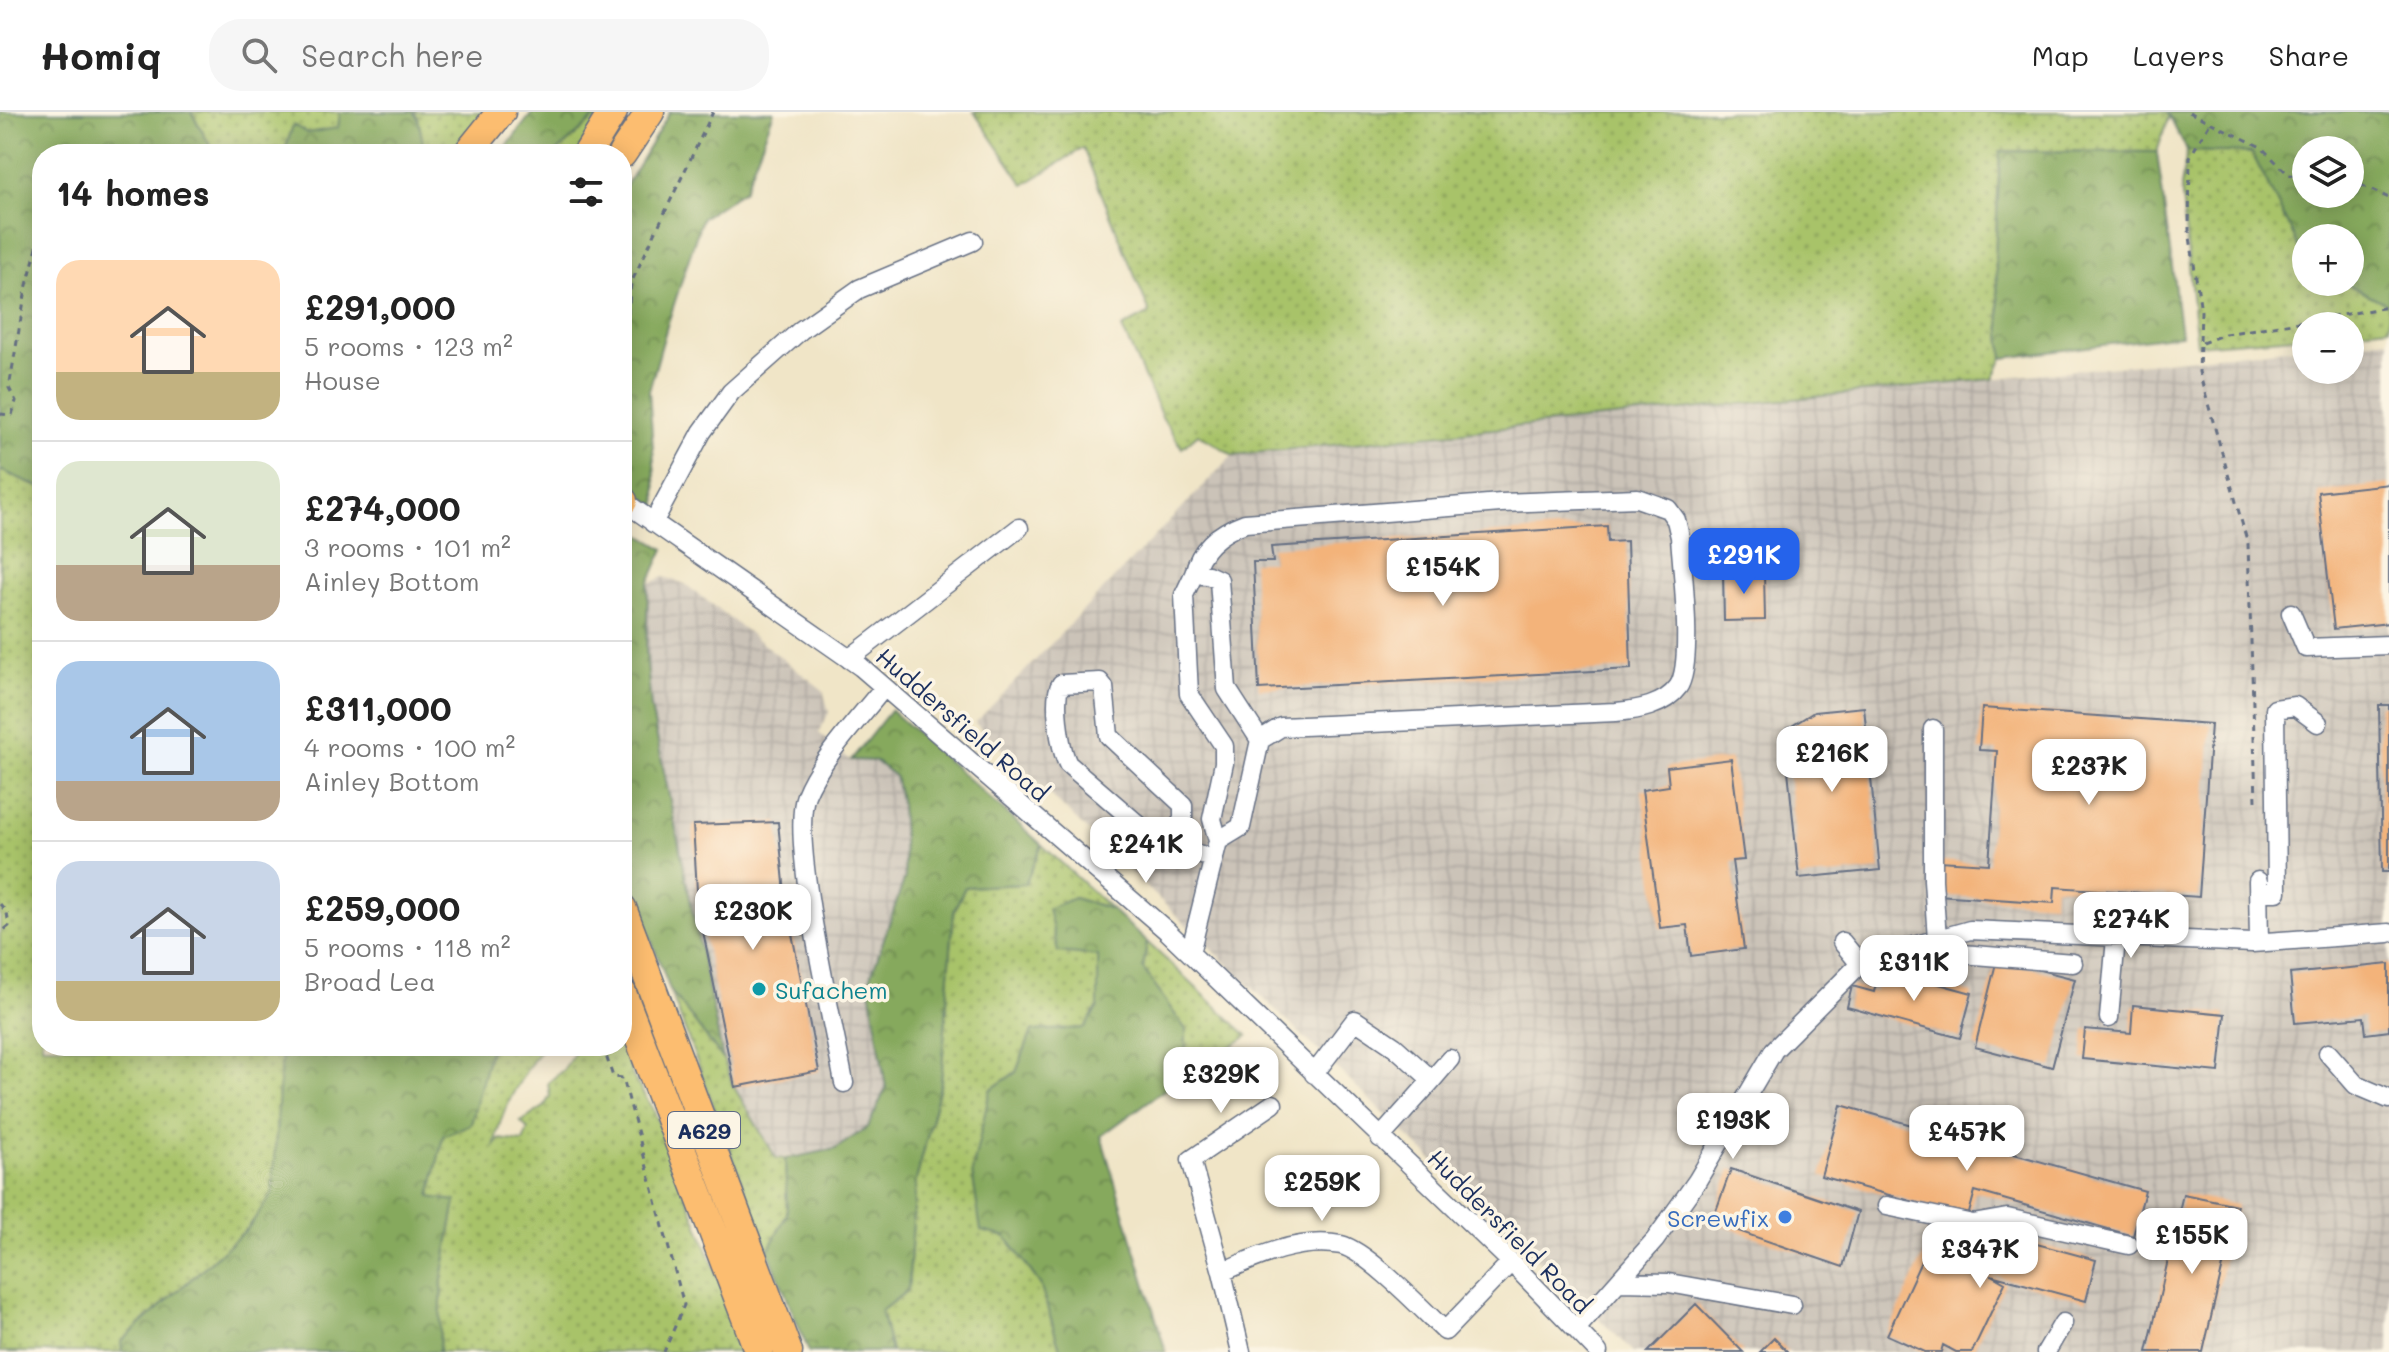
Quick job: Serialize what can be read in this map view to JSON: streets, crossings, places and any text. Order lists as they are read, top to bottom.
{
  "streets": {
    "highway": ["A629"],
    "street": ["Huddersfield Road"]
  },
  "places": ["Sufachem", "Screwfix"],
  "page": {
    "header": "Homiq",
    "search": "Search here",
    "nav": ["Map", "Layers", "Share"],
    "map_buttons": ["+", "−"],
    "heading": "14 homes",
    "list": [
      {
        "name": "£291,000",
        "note": "5 rooms · 123 m² · House"
      },
      {
        "name": "£274,000",
        "note": "3 rooms · 101 m² · Ainley Bottom"
      },
      {
        "name": "£311,000",
        "note": "4 rooms · 100 m² · Ainley Bottom"
      },
      {
        "name": "£259,000",
        "note": "5 rooms · 118 m² · Broad Lea"
      }
    ],
    "price": [
      "£291K",
      "£154K",
      "£216K",
      "£237K",
      "£241K",
      "£230K",
      "£274K",
      "£311K",
      "£329K",
      "£193K",
      "£457K",
      "£259K",
      "£155K",
      "£347K"
    ]
  }
}
